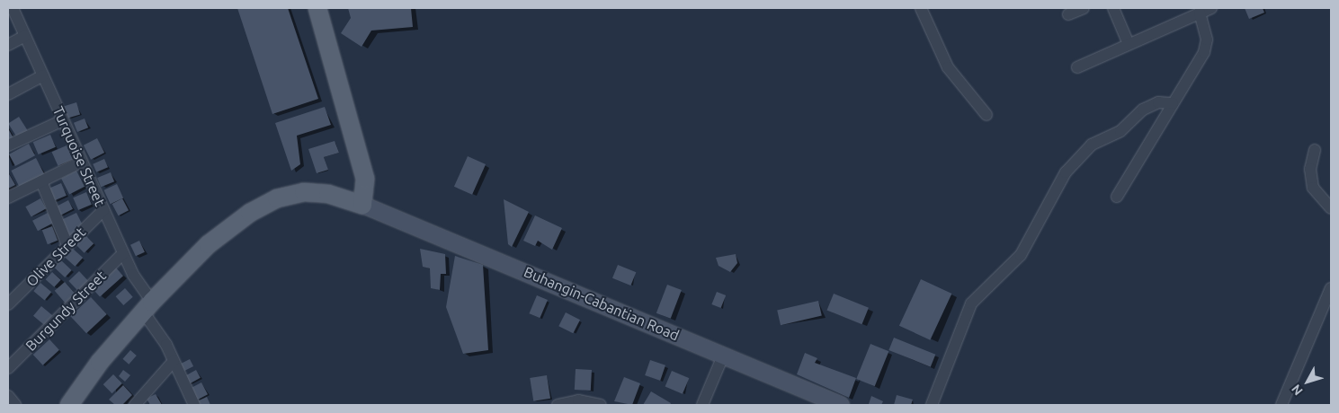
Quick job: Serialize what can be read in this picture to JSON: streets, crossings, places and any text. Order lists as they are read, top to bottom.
{
  "streets": {
    "main road": ["Buhangin-Cabantian Road"],
    "street": ["Turquoise Street", "Olive Street", "Burgundy Street"]
  },
  "crossings": [
    ["Turquoise Street", "Olive Street"],
    ["Turquoise Street", "Burgundy Street"]
  ],
  "north": "bottom left"
}
